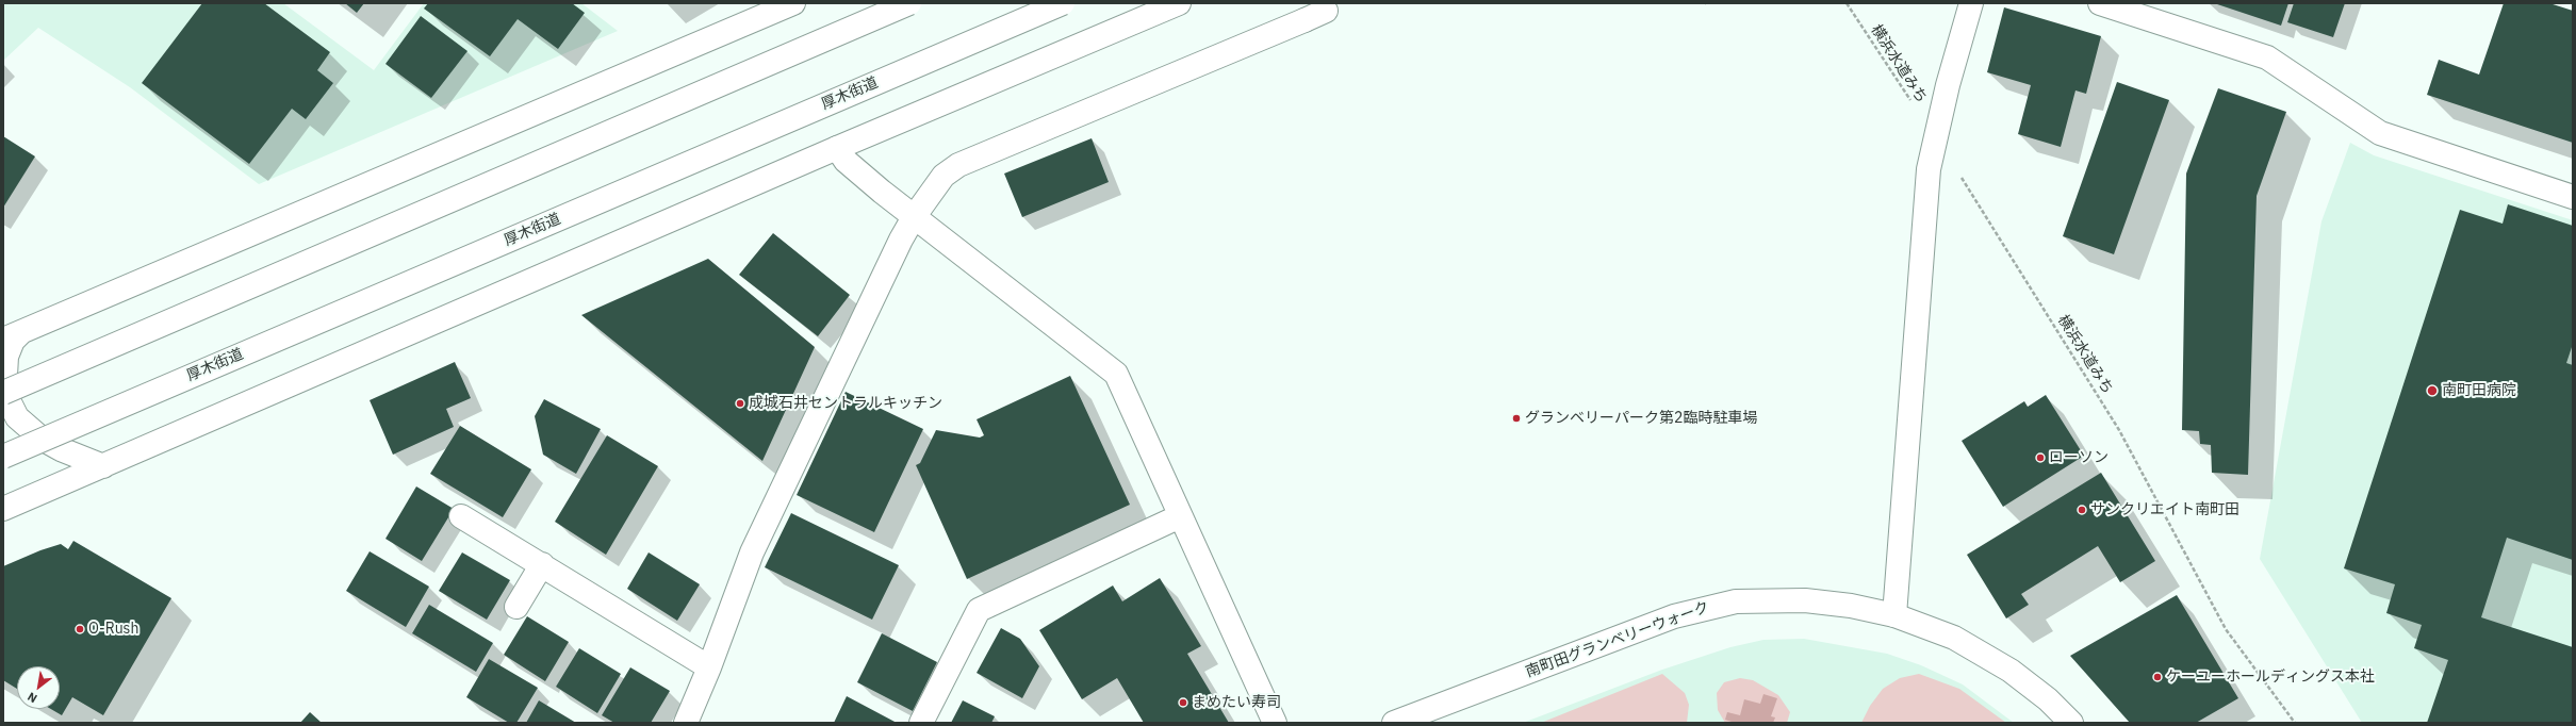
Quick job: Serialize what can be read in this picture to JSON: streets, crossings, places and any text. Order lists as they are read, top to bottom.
{
  "streets": {
    "main road": ["厚木街道", "南町田グランベリーウォーク"],
    "path": ["横浜水道みち"]
  },
  "places": [
    "南町田病院",
    "成城石井セントラルキッチン",
    "グランベリーパーク第2臨時駐車場",
    "ローソン",
    "サンクリエイト南町田",
    "O-Rush",
    "ケーユーホールディングス本社",
    "まめたい寿司"
  ],
  "north": "bottom left"
}
